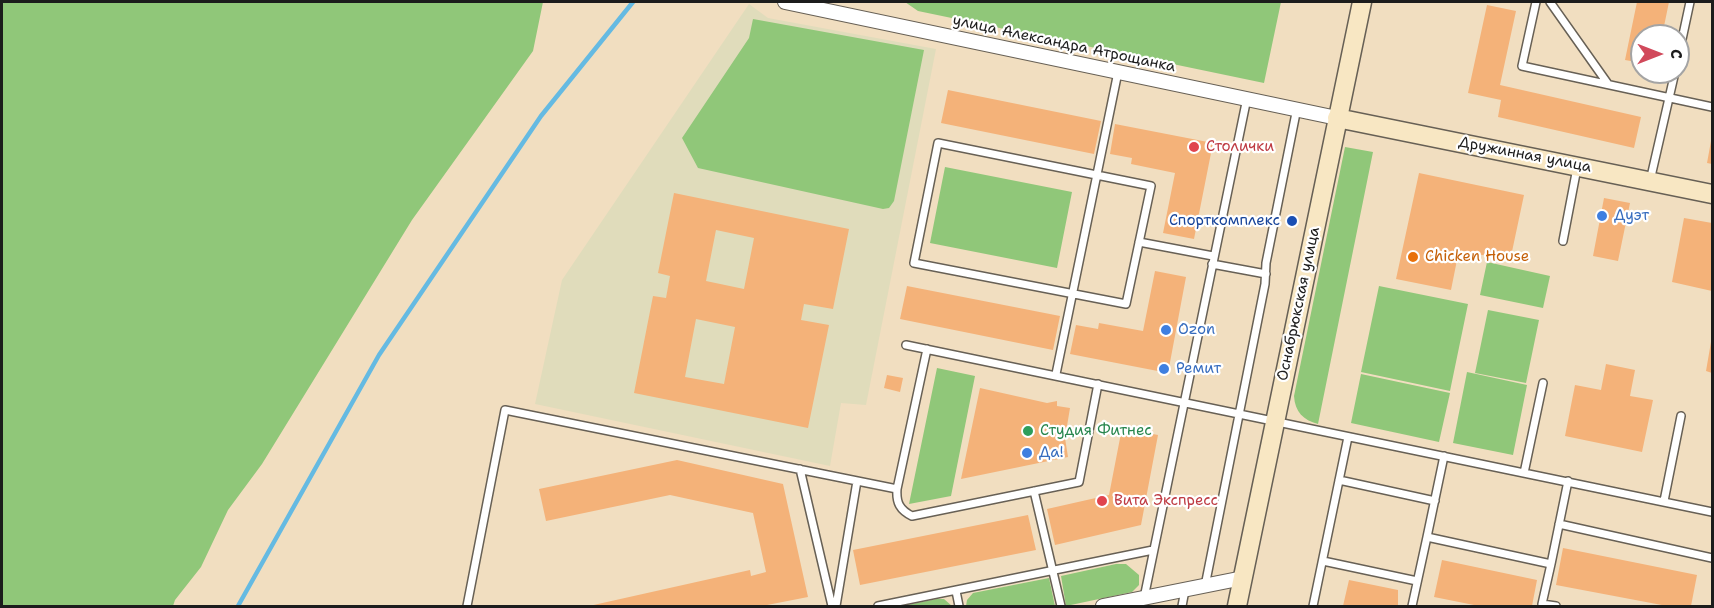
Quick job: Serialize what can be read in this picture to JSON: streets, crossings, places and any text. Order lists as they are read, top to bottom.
{
  "streets": {
    "street": ["улица Александра Атрощанка", "Дружинная улица", "Оснабрюкская улица"]
  },
  "crossings": [
    ["улица Александра Атрощанка", "Дружинная улица"],
    ["улица Александра Атрощанка", "Оснабрюкская улица"],
    ["Дружинная улица", "Оснабрюкская улица"]
  ],
  "places": [
    "Столички",
    "Дуэт",
    "Спорткомплекс",
    "Chicken House",
    "Ozon",
    "Ремит",
    "Студия Фитнес",
    "Да!",
    "Вита Экспресс"
  ],
  "north": "right"
}
